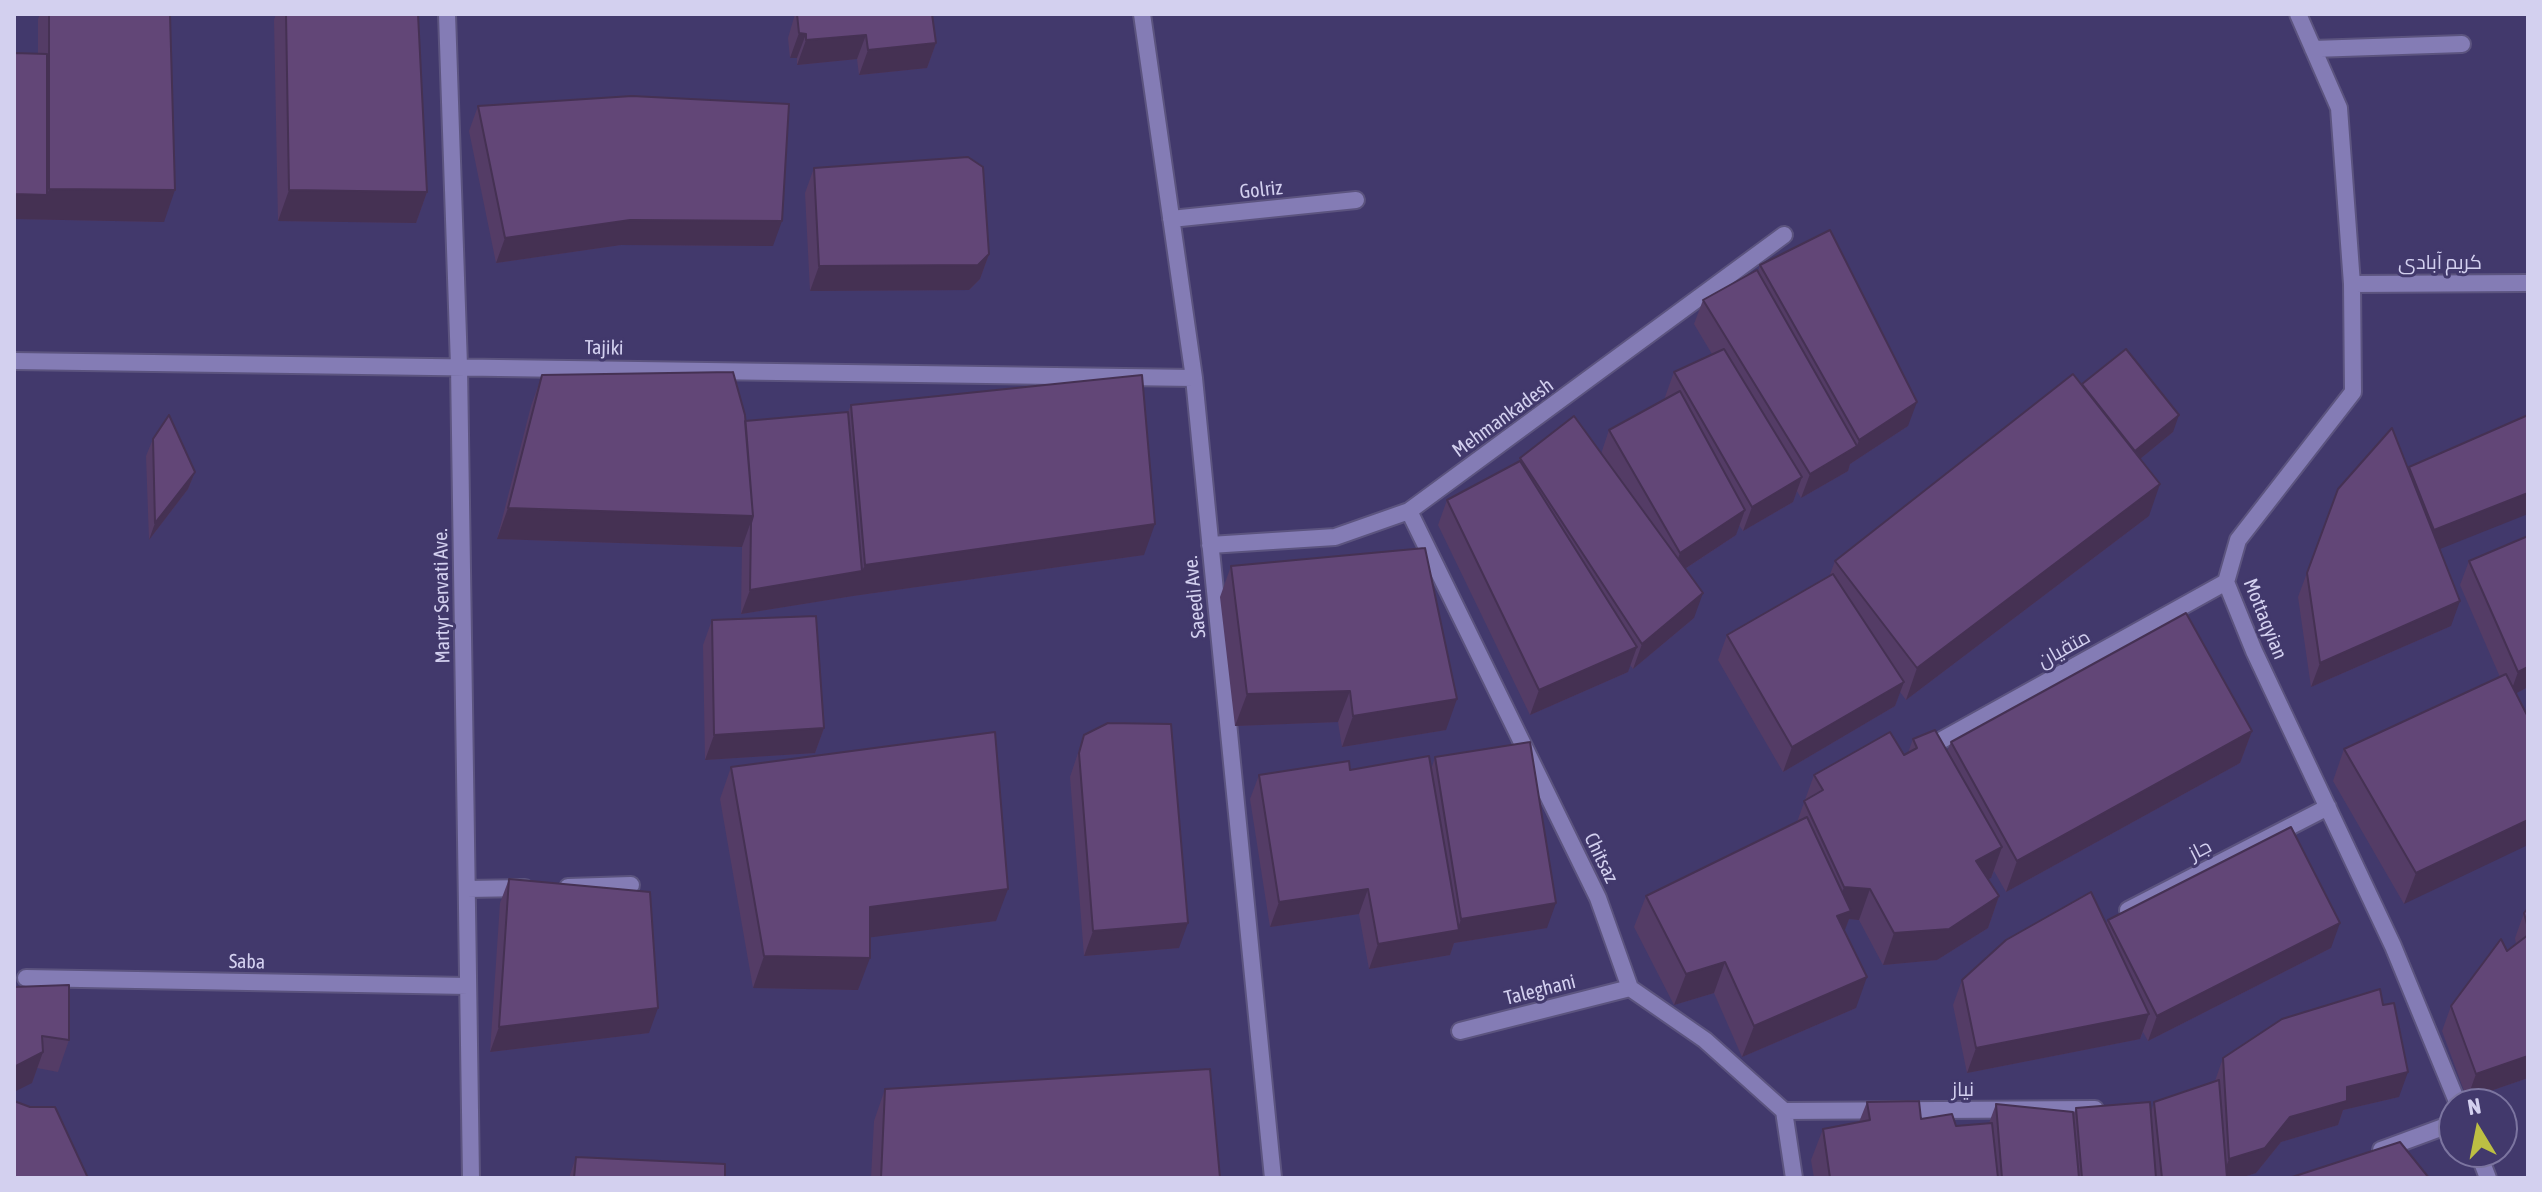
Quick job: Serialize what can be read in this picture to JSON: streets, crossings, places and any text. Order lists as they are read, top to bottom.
{
  "streets": {
    "street": [
      "Golriz",
      "کریم آبادی",
      "Tajiki",
      "Mehmankadesh",
      "Martyr Servati Ave.",
      "Saeedi Ave.",
      "Mottaqyian",
      "متقیان",
      "جاز",
      "Chitsaz",
      "Saba",
      "Taleghani",
      "نیاز"
    ]
  },
  "crossings": [
    ["Golriz", "Saeedi Ave."],
    ["کریم آبادی", "Mottaqyian"],
    ["Tajiki", "Martyr Servati Ave."],
    ["Tajiki", "Saeedi Ave."],
    ["Mehmankadesh", "Saeedi Ave."],
    ["Mehmankadesh", "Chitsaz"],
    ["Martyr Servati Ave.", "Saba"],
    ["Mottaqyian", "متقیان"],
    ["Mottaqyian", "جاز"],
    ["Chitsaz", "Taleghani"]
  ],
  "north": "top"
}
